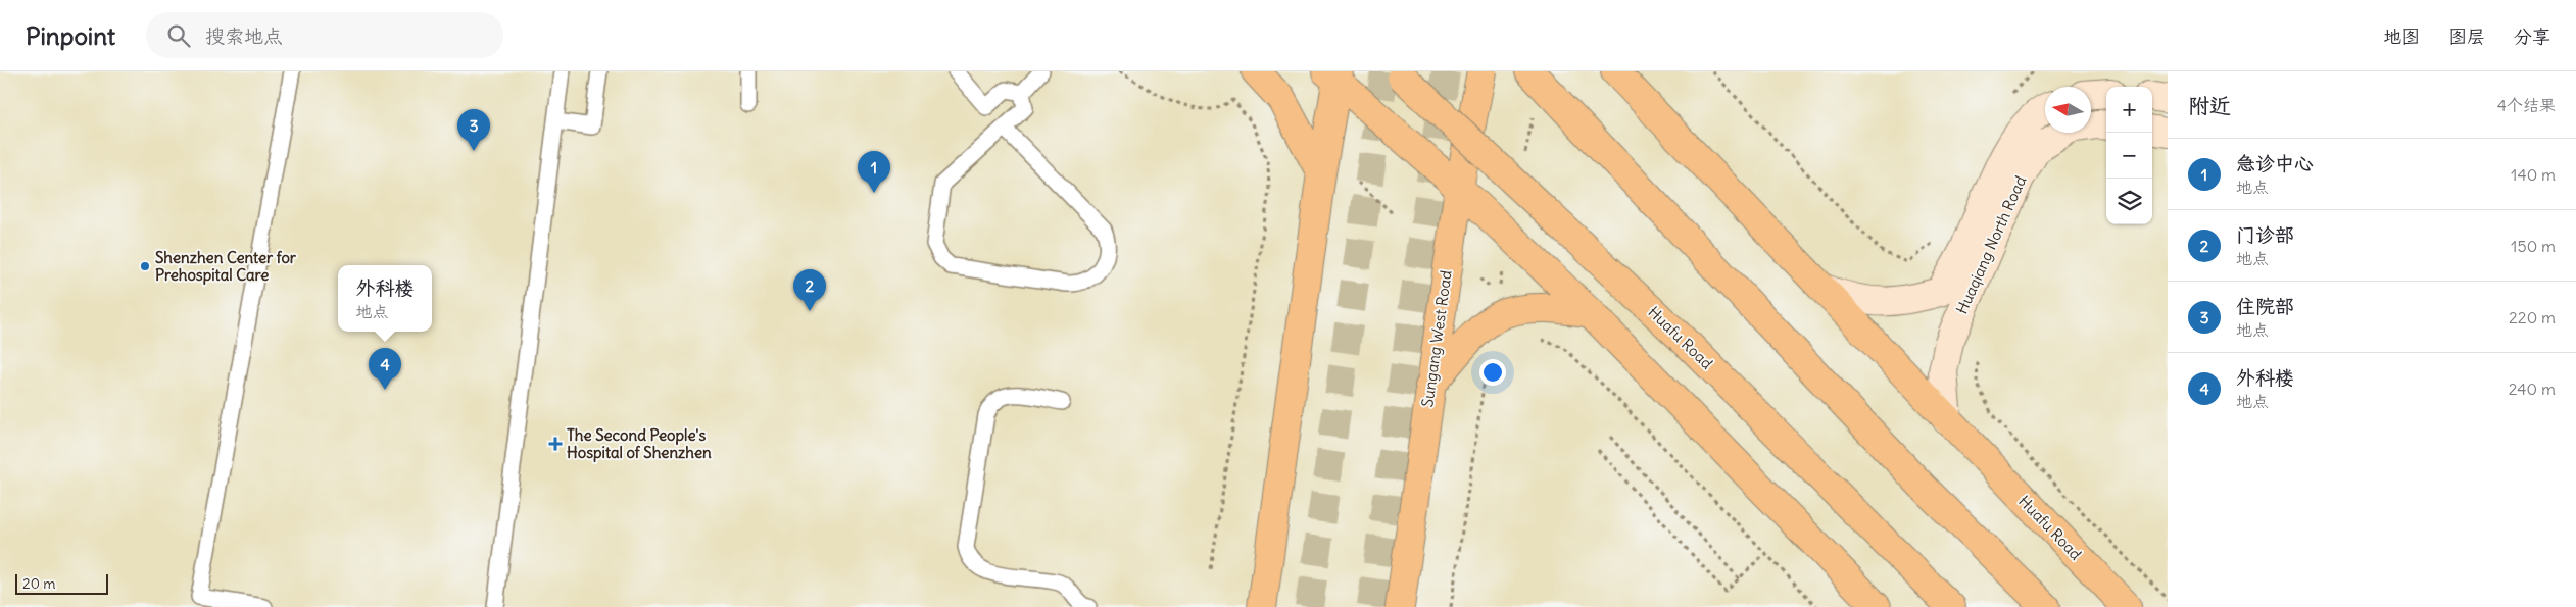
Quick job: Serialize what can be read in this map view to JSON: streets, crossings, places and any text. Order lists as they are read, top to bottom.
{
  "streets": {
    "main road": ["Huaqiang North Road", "Huafu Road", "Sungang West Road"]
  },
  "crossings": [
    ["Huaqiang North Road", "Huafu Road"]
  ],
  "places": {
    "other": ["Shenzhen Center for Prehospital Care"],
    "health": ["The Second People's Hospital of Shenzhen"]
  },
  "scale_bar": "20 m",
  "north": "left",
  "page": {
    "header": "Pinpoint",
    "search": "搜索地点",
    "nav": ["地图", "图层", "分享"],
    "heading": ["附近", "4个结果"],
    "map_buttons": ["+", "−"],
    "pins": [
      "3",
      "1",
      "2",
      "4"
    ],
    "list": [
      {
        "mark": "1",
        "name": "急诊中心",
        "note": "地点",
        "value": "140 m"
      },
      {
        "mark": "2",
        "name": "门诊部",
        "note": "地点",
        "value": "150 m"
      },
      {
        "mark": "3",
        "name": "住院部",
        "note": "地点",
        "value": "220 m"
      },
      {
        "mark": "4",
        "name": "外科楼",
        "note": "地点",
        "value": "240 m"
      }
    ],
    "popup": ["外科楼", "地点"],
    "scale": "20 m"
  }
}
